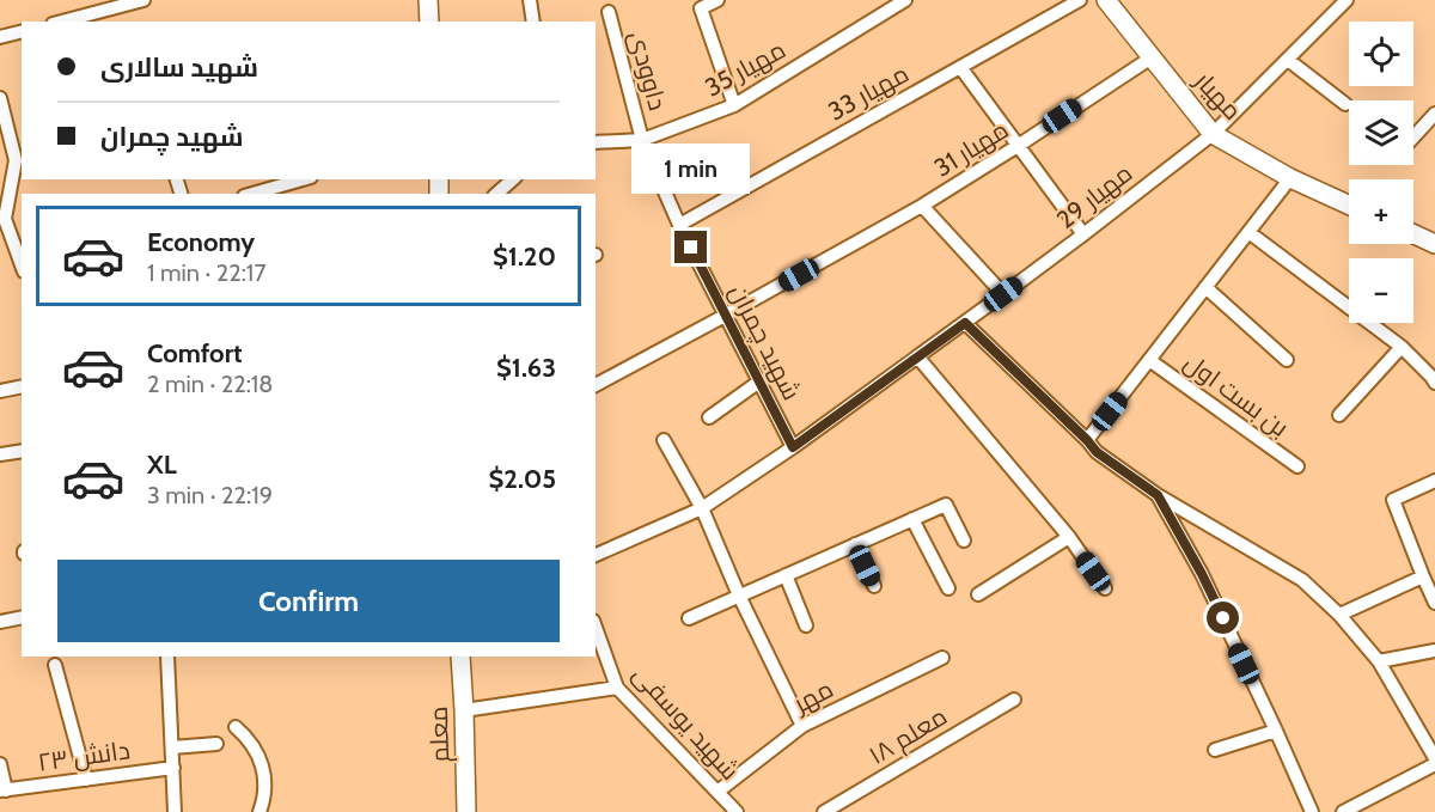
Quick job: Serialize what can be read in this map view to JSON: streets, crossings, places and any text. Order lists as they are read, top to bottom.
{
  "streets": {
    "street": [
      "مهیار 35",
      "داوودی",
      "مهیار 33",
      "مهیار",
      "مهیار 31",
      "مهیار 29",
      "شهید چمران",
      "بن بست اول",
      "مهر",
      "شهید یوسفی",
      "معلم",
      "معلم ۱۸",
      "دانش ٢٣"
    ]
  },
  "crossings": [
    ["مهیار 35", "داوودی"],
    ["مهیار 35", "شهید چمران"],
    ["داوودی", "شهید چمران"],
    ["مهیار 33", "شهید چمران"],
    ["مهیار", "مهیار 31"],
    ["مهیار", "مهیار 29"],
    ["مهیار 31", "شهید چمران"],
    ["مهیار 29", "شهید چمران"],
    ["مهر", "شهید یوسفی"]
  ],
  "page": {
    "map_buttons": ["+", "−"],
    "banner": ["شهید سالاری", "شهید چمران"],
    "bubble": "1 min",
    "list": [
      {
        "name": "Economy",
        "note": "1 min · 22:17",
        "value": "$1.20"
      },
      {
        "name": "Comfort",
        "note": "2 min · 22:18",
        "value": "$1.63"
      },
      {
        "name": "XL",
        "note": "3 min · 22:19",
        "value": "$2.05"
      }
    ],
    "buttons": "Confirm"
  }
}
